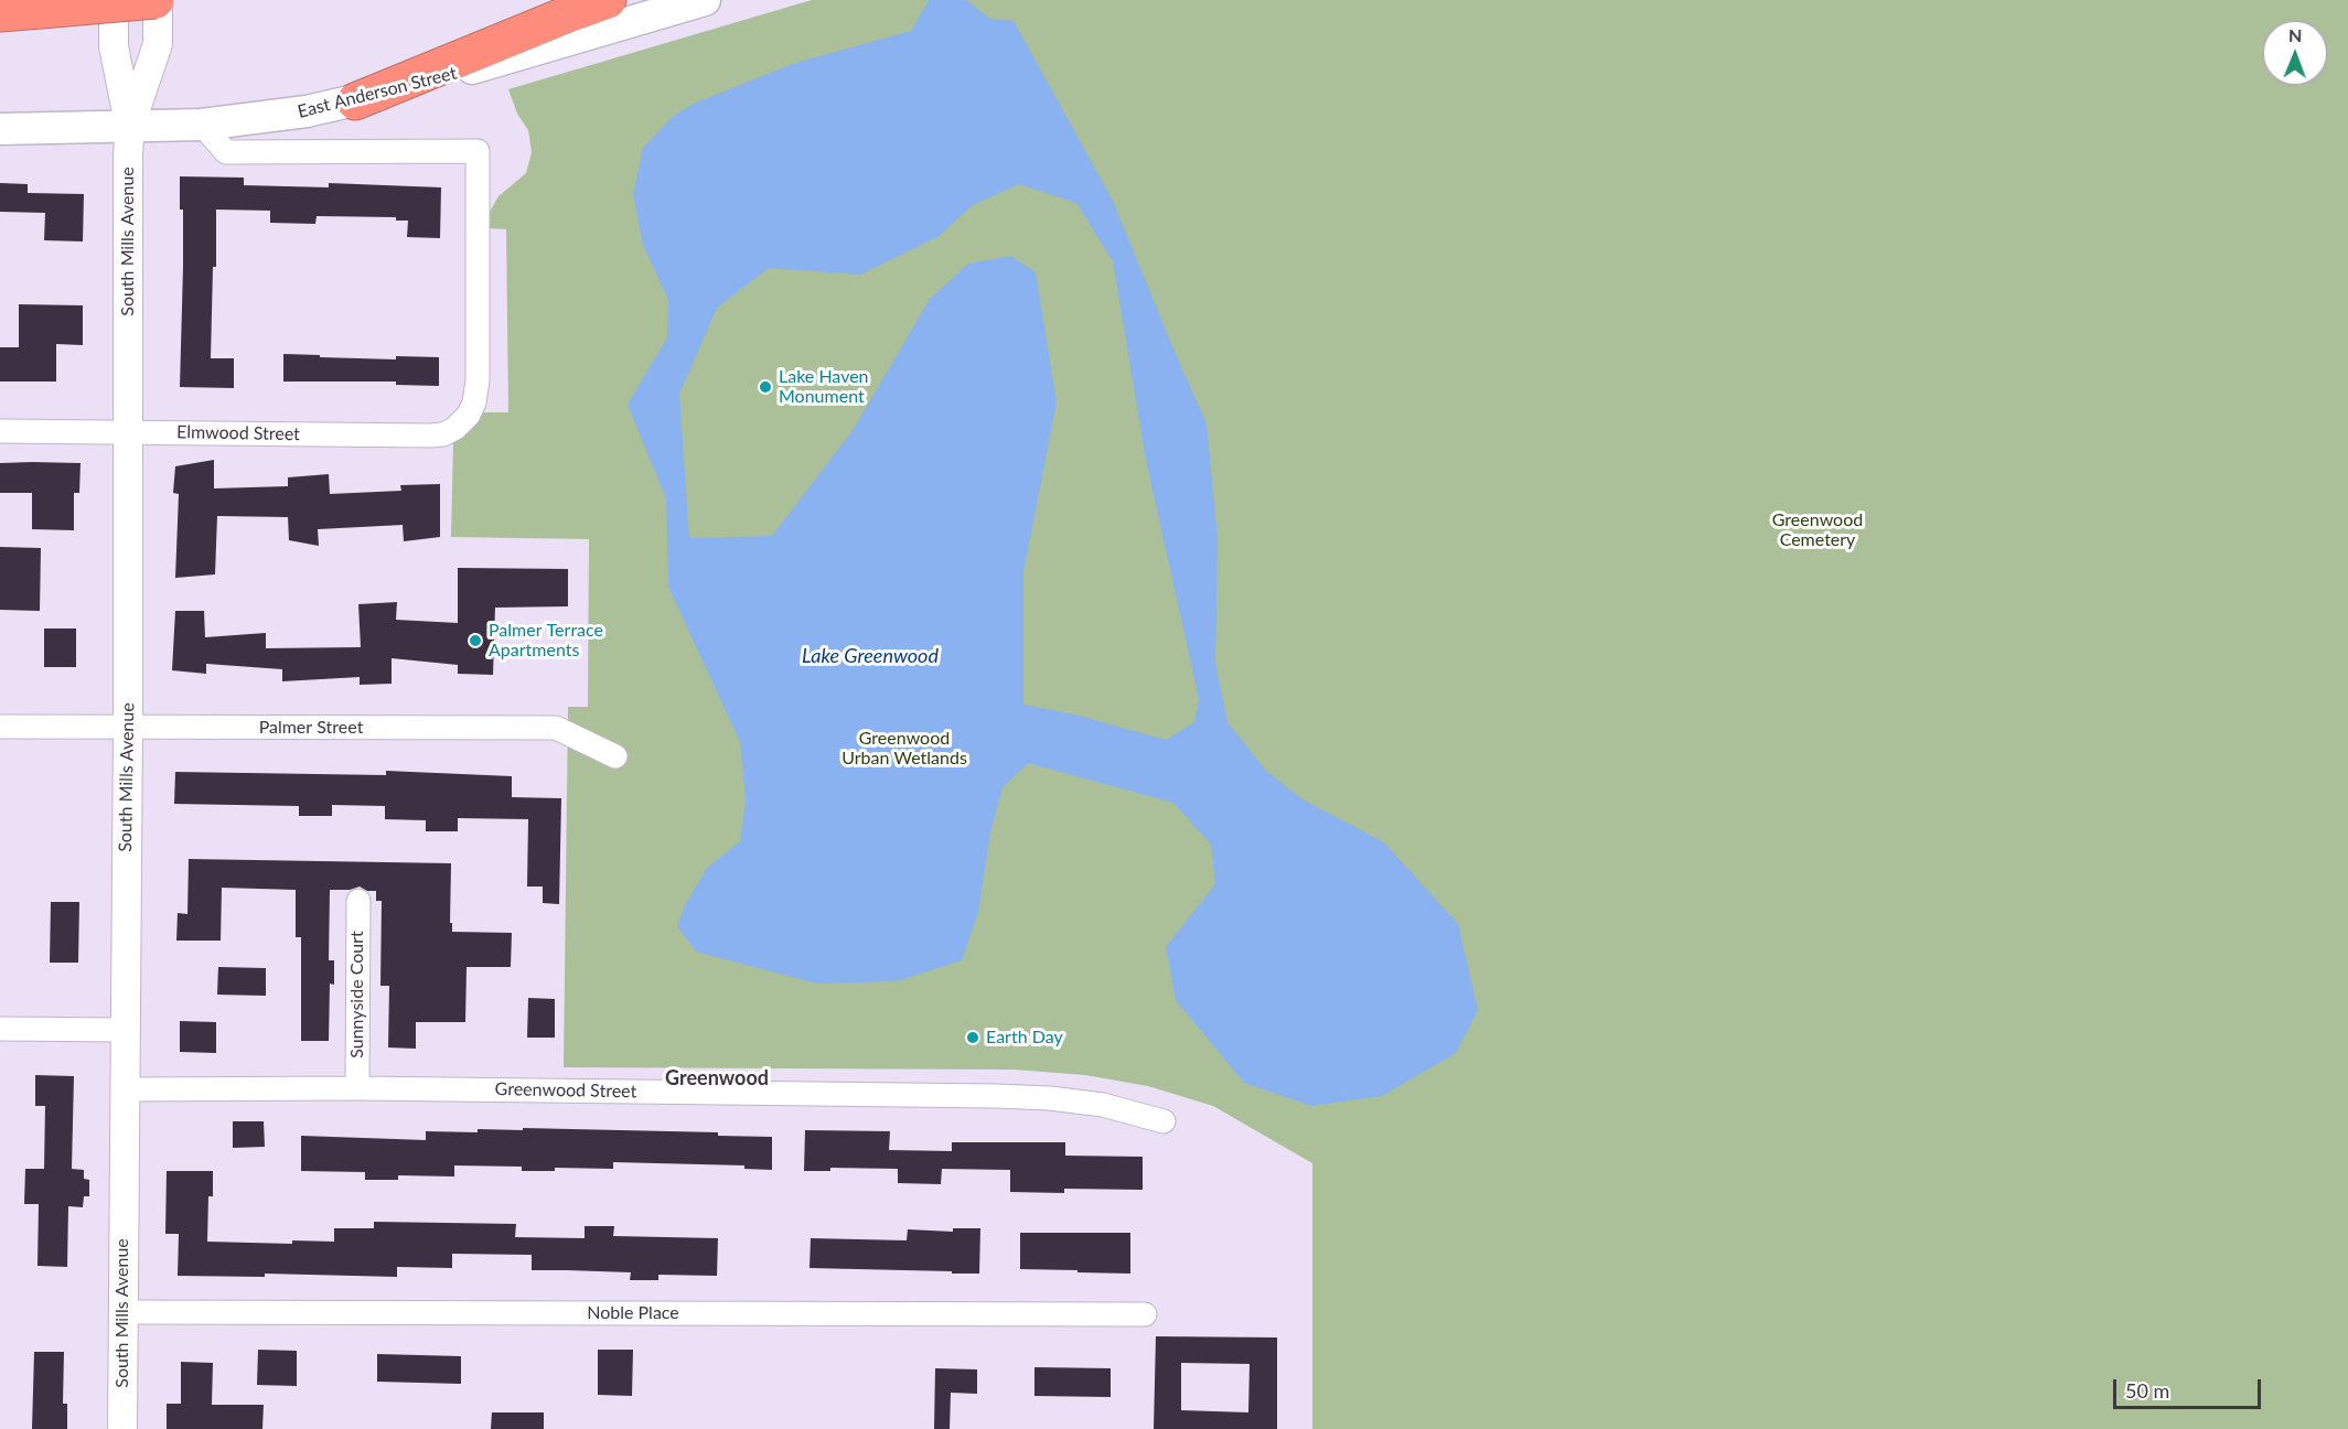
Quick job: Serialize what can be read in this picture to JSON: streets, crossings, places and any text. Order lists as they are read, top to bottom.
{
  "streets": {
    "main road": ["East Anderson Street"],
    "street": [
      "South Mills Avenue",
      "Elmwood Street",
      "Palmer Street",
      "Sunnyside Court",
      "Greenwood Street",
      "Noble Place"
    ]
  },
  "crossings": [
    ["East Anderson Street", "South Mills Avenue"],
    ["East Anderson Street", "Elmwood Street"],
    ["South Mills Avenue", "Elmwood Street"],
    ["South Mills Avenue", "Palmer Street"],
    ["South Mills Avenue", "Greenwood Street"],
    ["South Mills Avenue", "Noble Place"],
    ["Sunnyside Court", "Greenwood Street"]
  ],
  "districts": ["Greenwood"],
  "water": ["Lake Greenwood"],
  "parks": ["Greenwood Cemetery", "Greenwood Urban Wetlands"],
  "places": ["Lake Haven Monument", "Palmer Terrace Apartments", "Earth Day"],
  "scale_bar": "50 m",
  "north": "top"
}
